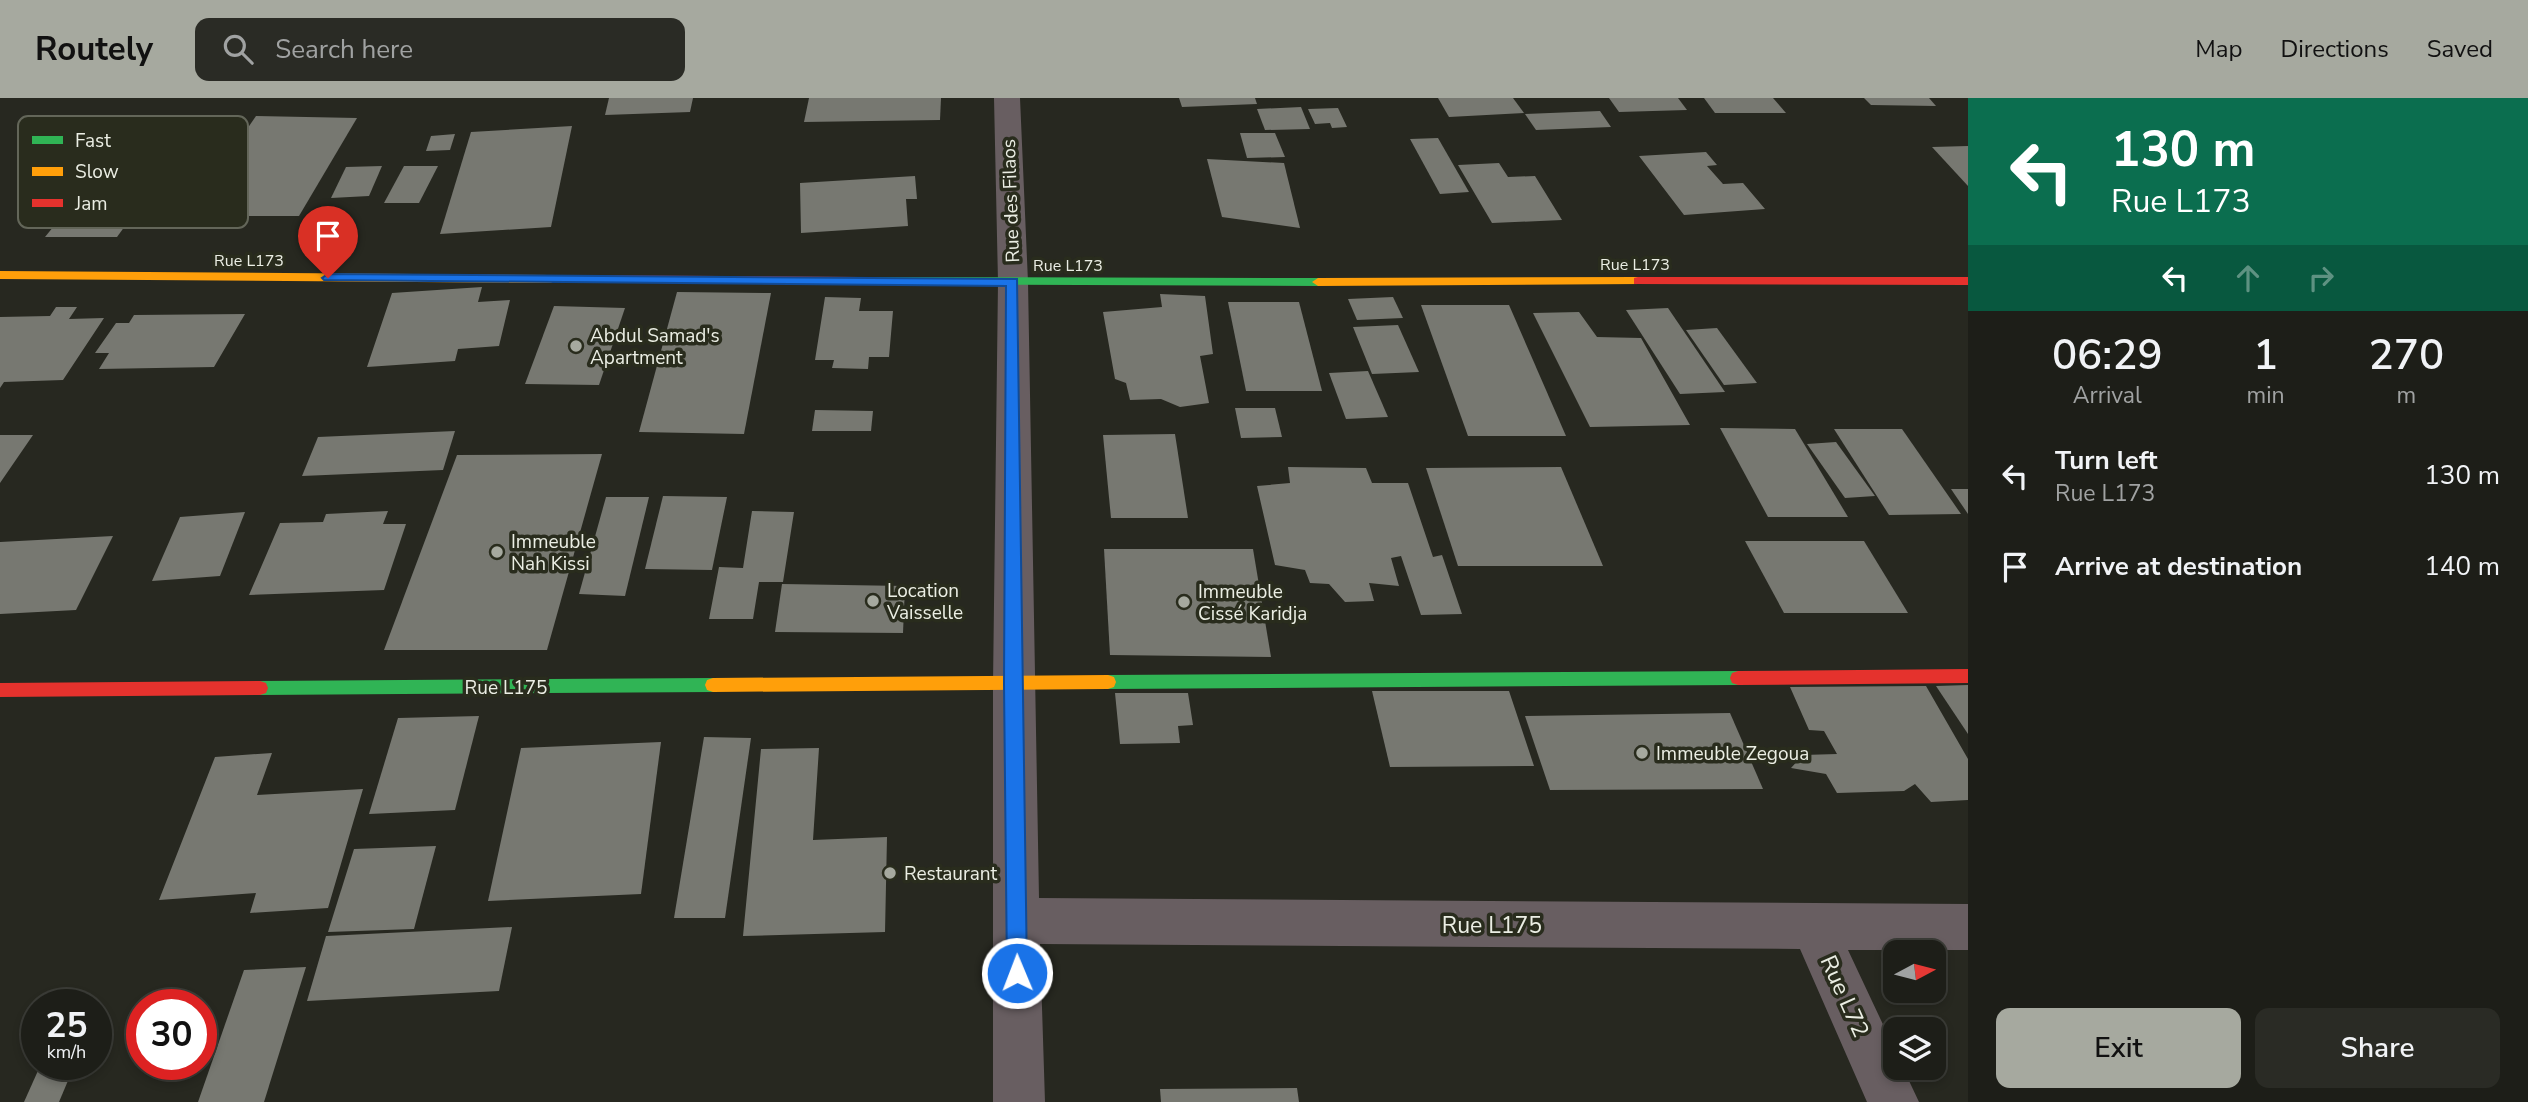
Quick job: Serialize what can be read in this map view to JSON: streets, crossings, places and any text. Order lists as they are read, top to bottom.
{
  "streets": {
    "street": [
      "Rue des Filaos",
      "Rue L173",
      "Rue L175",
      "Rue L72"
    ]
  },
  "crossings": [
    ["Rue des Filaos", "Rue L173"],
    ["Rue des Filaos", "Rue L175"],
    ["Rue L175", "Rue L72"]
  ],
  "places": [
    "Abdul Samad's Apartment",
    "Immeuble Nah Kissi",
    "Location Vaisselle",
    "Immeuble Cissé Karidja",
    "Immeuble Zegoua",
    "Restaurant"
  ],
  "legend": ["Fast", "Slow", "Jam"],
  "north": "right",
  "page": {
    "header": "Routely",
    "search": "Search here",
    "nav": ["Map", "Directions", "Saved"],
    "turn": ["130 m", "Rue L173"],
    "eta": [
      "06:29",
      "Arrival",
      "1",
      "min",
      "270",
      "m"
    ],
    "list": [
      {
        "name": "Turn left",
        "note": "Rue L173",
        "value": "130 m"
      },
      {
        "name": "Arrive at destination",
        "value": "140 m"
      }
    ],
    "speed": "25 km/h",
    "limit": "30",
    "buttons": ["Exit", "Share"]
  }
}
